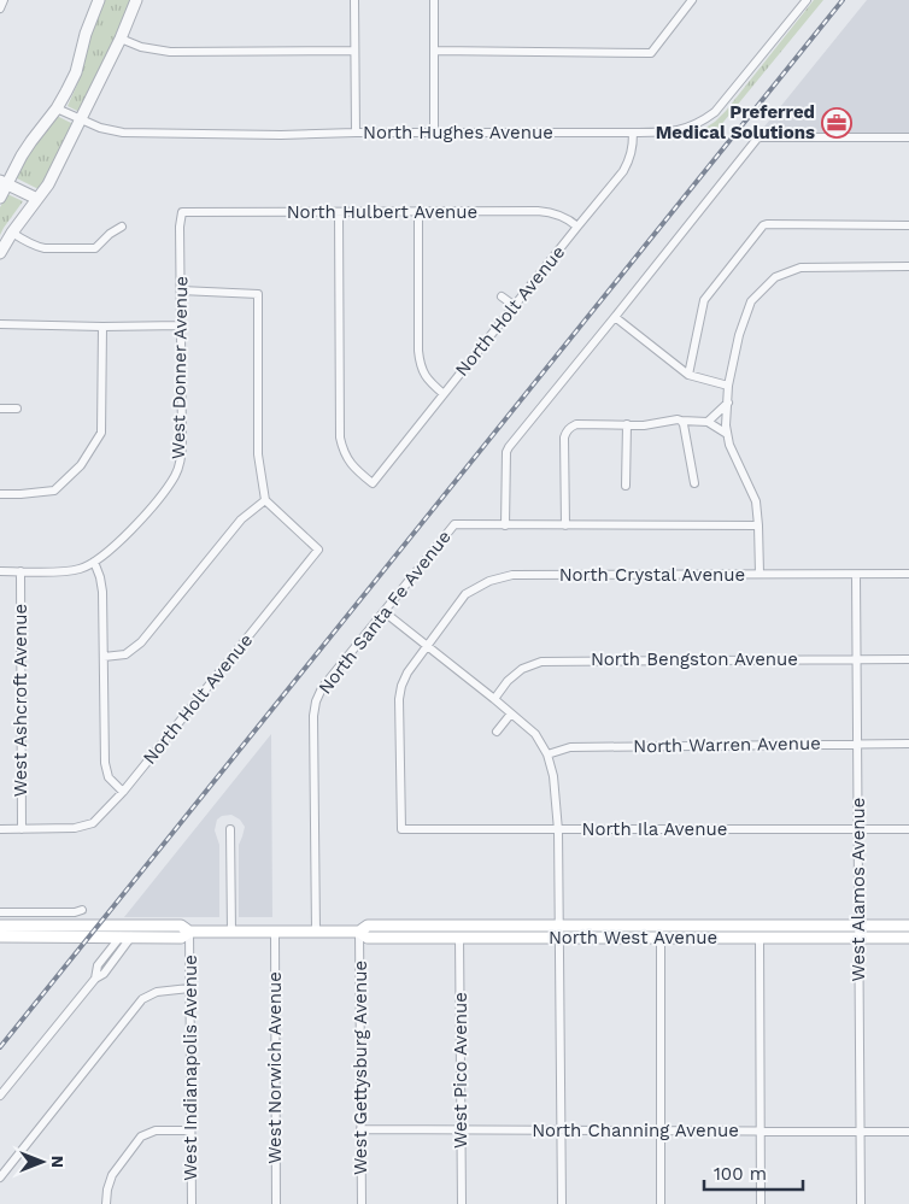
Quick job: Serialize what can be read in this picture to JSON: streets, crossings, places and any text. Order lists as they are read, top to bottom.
{
  "streets": {
    "main road": ["North West Avenue"],
    "street": [
      "North Hughes Avenue",
      "North Hulbert Avenue",
      "North Holt Avenue",
      "West Donner Avenue",
      "North Crystal Avenue",
      "North Santa Fe Avenue",
      "North Bengston Avenue",
      "West Ashcroft Avenue",
      "North Warren Avenue",
      "North Ila Avenue",
      "West Alamos Avenue",
      "West Indianapolis Avenue",
      "West Norwich Avenue",
      "West Gettysburg Avenue",
      "West Pico Avenue",
      "North Channing Avenue"
    ]
  },
  "crossings": [
    ["North Hughes Avenue", "North Holt Avenue"],
    ["North Hulbert Avenue", "North Holt Avenue"],
    ["North Hulbert Avenue", "West Donner Avenue"],
    ["North Crystal Avenue", "North Ila Avenue"],
    ["North Crystal Avenue", "West Alamos Avenue"],
    ["North Santa Fe Avenue", "North West Avenue"],
    ["North Bengston Avenue", "West Alamos Avenue"],
    ["North Warren Avenue", "West Alamos Avenue"],
    ["North Ila Avenue", "West Alamos Avenue"],
    ["West Alamos Avenue", "North West Avenue"],
    ["West Alamos Avenue", "North Channing Avenue"],
    ["North West Avenue", "West Indianapolis Avenue"],
    ["North West Avenue", "West Norwich Avenue"],
    ["North West Avenue", "West Gettysburg Avenue"],
    ["North West Avenue", "West Pico Avenue"],
    ["West Gettysburg Avenue", "North Channing Avenue"],
    ["West Pico Avenue", "North Channing Avenue"]
  ],
  "places": {
    "office": ["Preferred Medical Solutions"]
  },
  "scale_bar": "100 m",
  "north": "right"
}
